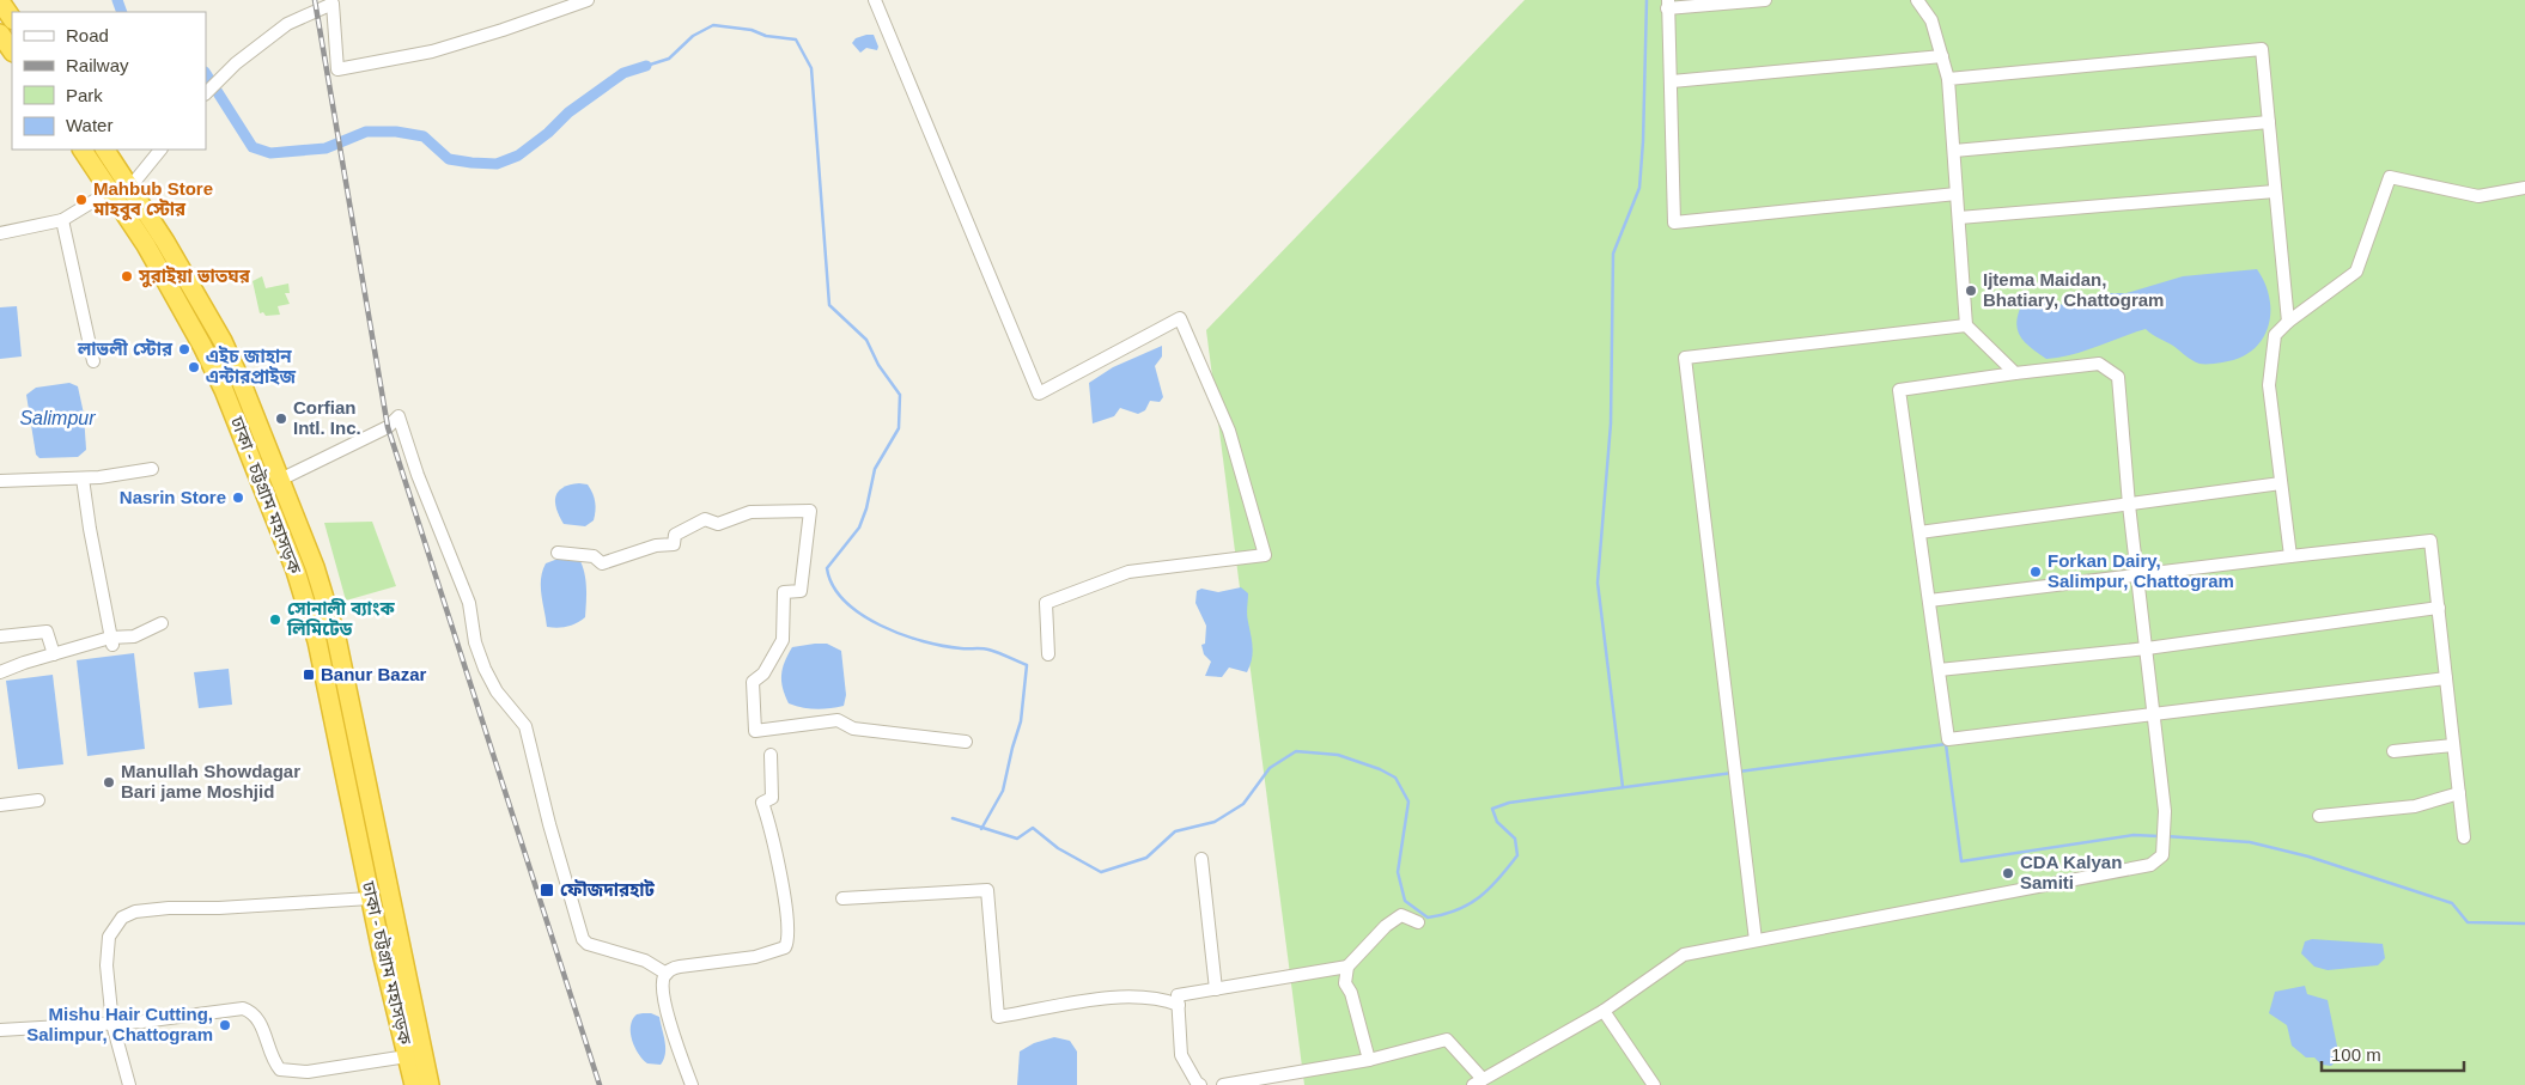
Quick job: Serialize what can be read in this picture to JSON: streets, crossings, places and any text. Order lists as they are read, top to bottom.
{
  "streets": {
    "highway": ["ঢাকা - চট্টগ্রাম মহাসড়ক"]
  },
  "water": ["Salimpur"],
  "places": {
    "other": [
      "Mahbub Store মাহবুব স্টোর",
      "সুরাইয়া ভাতঘর",
      "Ijtema Maidan, Bhatiary, Chattogram",
      "লাভলী স্টোর",
      "এইচ জাহান এন্টারপ্রাইজ",
      "Corfian Intl. Inc.",
      "Nasrin Store",
      "Forkan Dairy, Salimpur, Chattogram",
      "সোনালী ব্যাংক লিমিটেড",
      "Manullah Showdagar Bari jame Moshjid",
      "CDA Kalyan Samiti",
      "Mishu Hair Cutting, Salimpur, Chattogram"
    ],
    "transit": ["Banur Bazar", "ফৌজদারহাট"]
  },
  "legend": [
    "Road",
    "Railway",
    "Park",
    "Water"
  ],
  "scale_bar": "100 m"
}
